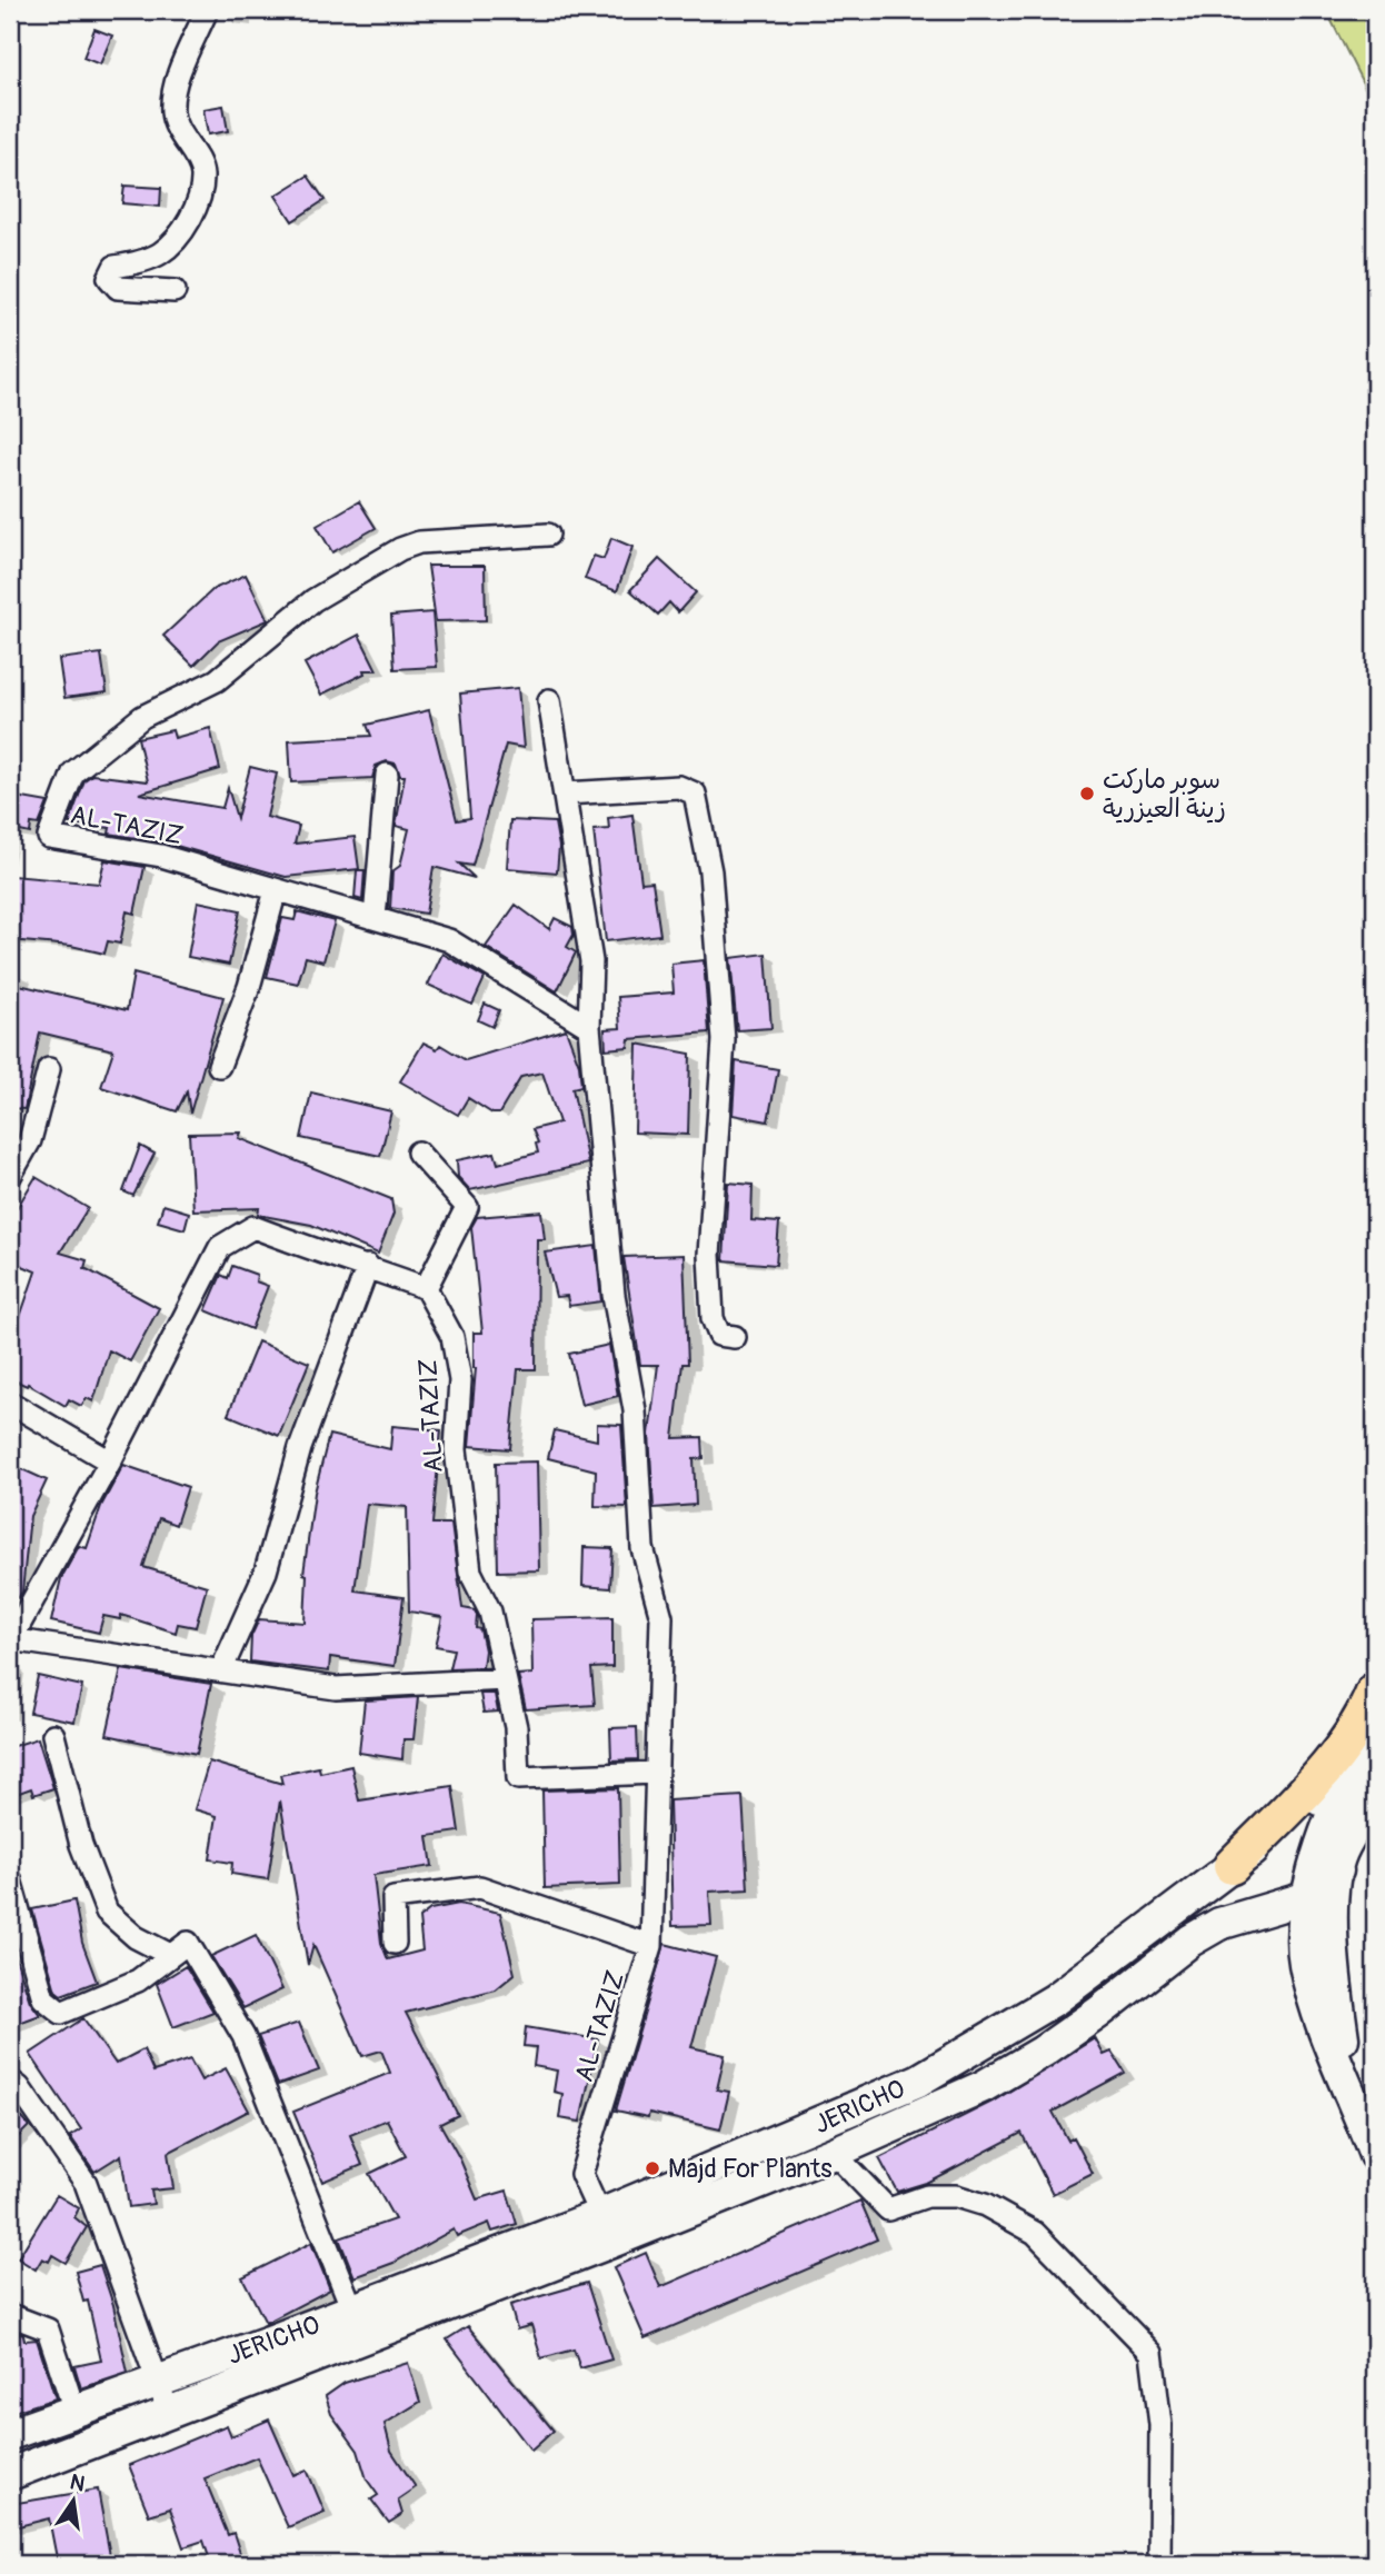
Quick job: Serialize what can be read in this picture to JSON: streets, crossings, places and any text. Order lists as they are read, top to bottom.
{
  "streets": {
    "main road": ["JERICHO"],
    "street": ["AL-TAZIZ"]
  },
  "crossings": [
    ["AL-TAZIZ", "JERICHO"]
  ],
  "places": ["سوبر ماركت زينة العيزرية", "Majd For Plants"],
  "north": "top"
}
